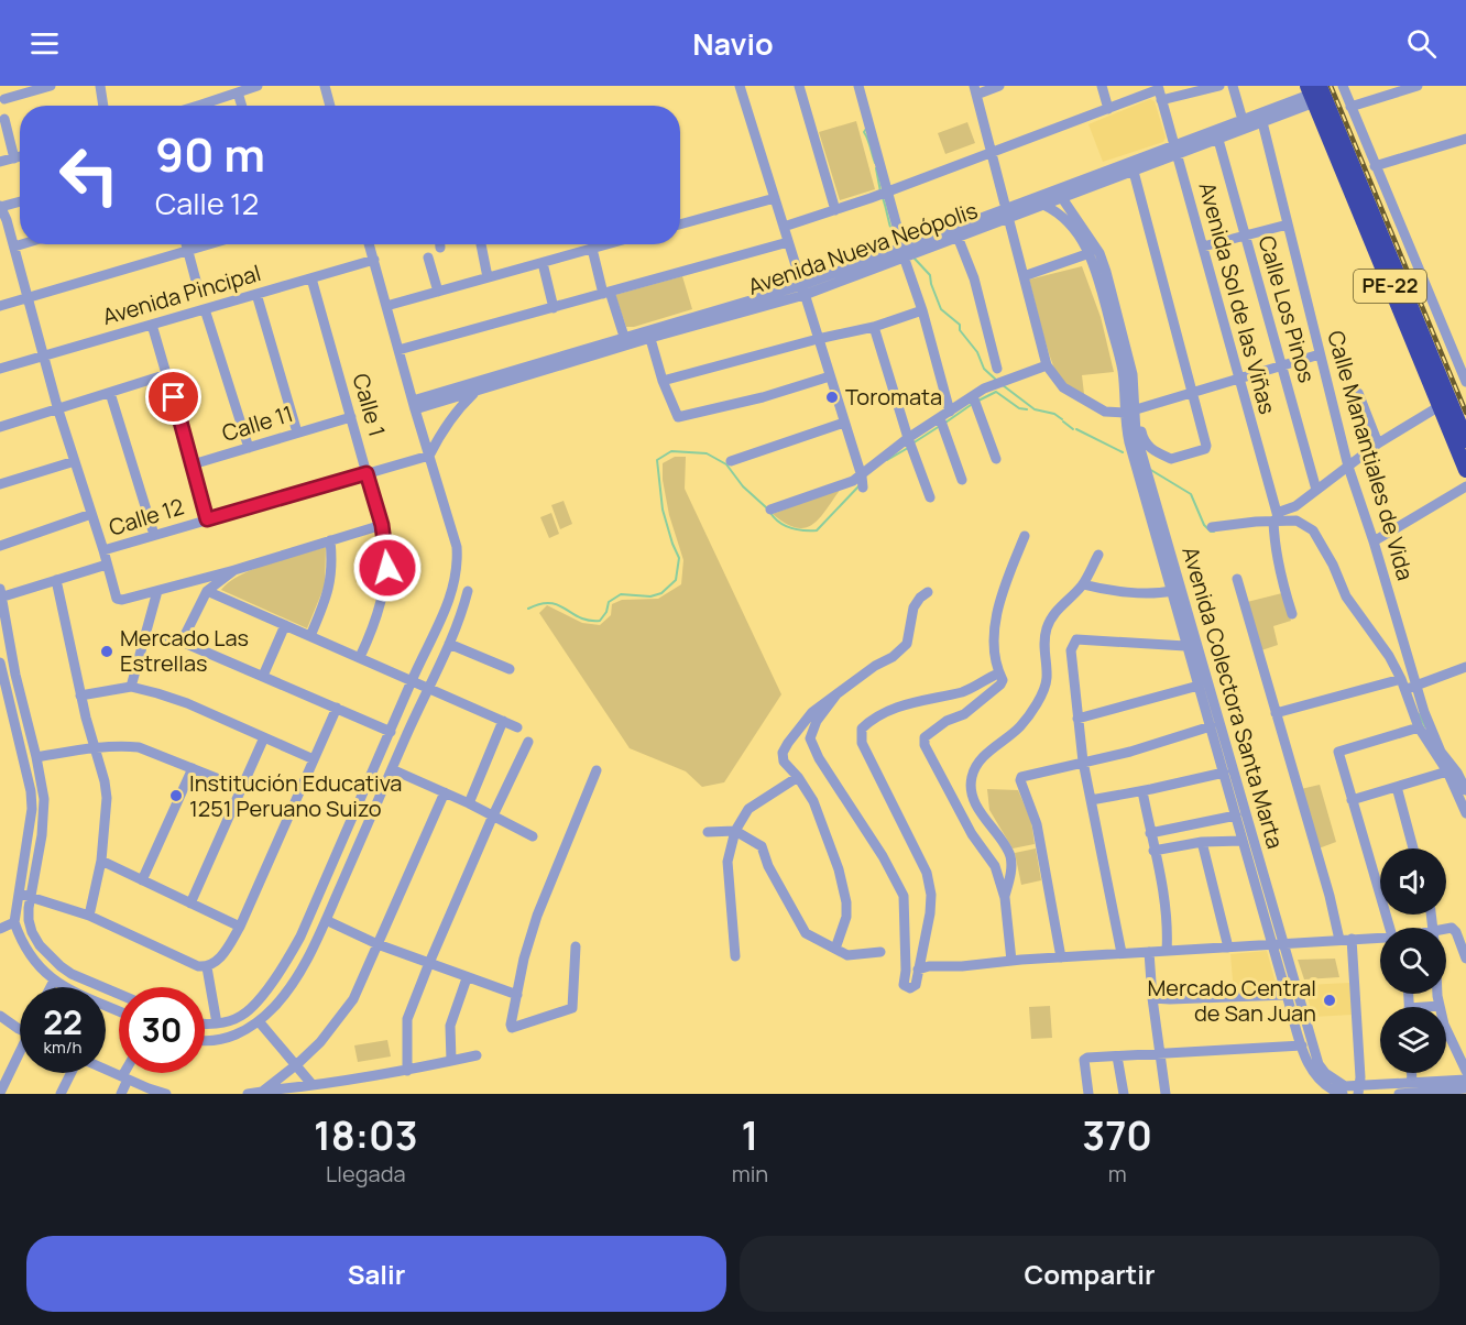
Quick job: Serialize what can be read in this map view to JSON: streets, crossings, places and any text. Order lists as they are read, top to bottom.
{
  "streets": {
    "highway": ["PE-22"],
    "street": [
      "Avenida Nueva Neópolis",
      "Avenida Pincipal",
      "Avenida Sol de las Viñas",
      "Calle Los Pinos",
      "Calle 1",
      "Calle 11",
      "Calle Manantiales de Vida",
      "Calle 12",
      "Avenida Colectora Santa Marta"
    ]
  },
  "crossings": [
    ["Avenida Nueva Neópolis", "PE-22"],
    ["Avenida Nueva Neópolis", "Avenida Sol de las Viñas"],
    ["Avenida Nueva Neópolis", "Calle Los Pinos"],
    ["Avenida Nueva Neópolis", "Calle Manantiales de Vida"],
    ["Avenida Nueva Neópolis", "Avenida Colectora Santa Marta"],
    ["Avenida Pincipal", "Calle 1"],
    ["Calle 1", "Calle 11"],
    ["Calle 1", "Calle 12"]
  ],
  "places": [
    "Toromata",
    "Mercado Las Estrellas",
    "Institución Educativa 1251 Peruano Suizo",
    "Mercado Central de San Juan"
  ],
  "page": {
    "header": "Navio",
    "turn": ["90 m", "Calle 12"],
    "speed": "22 km/h",
    "limit": "30",
    "eta": [
      "18:03",
      "Llegada",
      "1",
      "min",
      "370",
      "m"
    ],
    "buttons": ["Salir", "Compartir"]
  }
}
